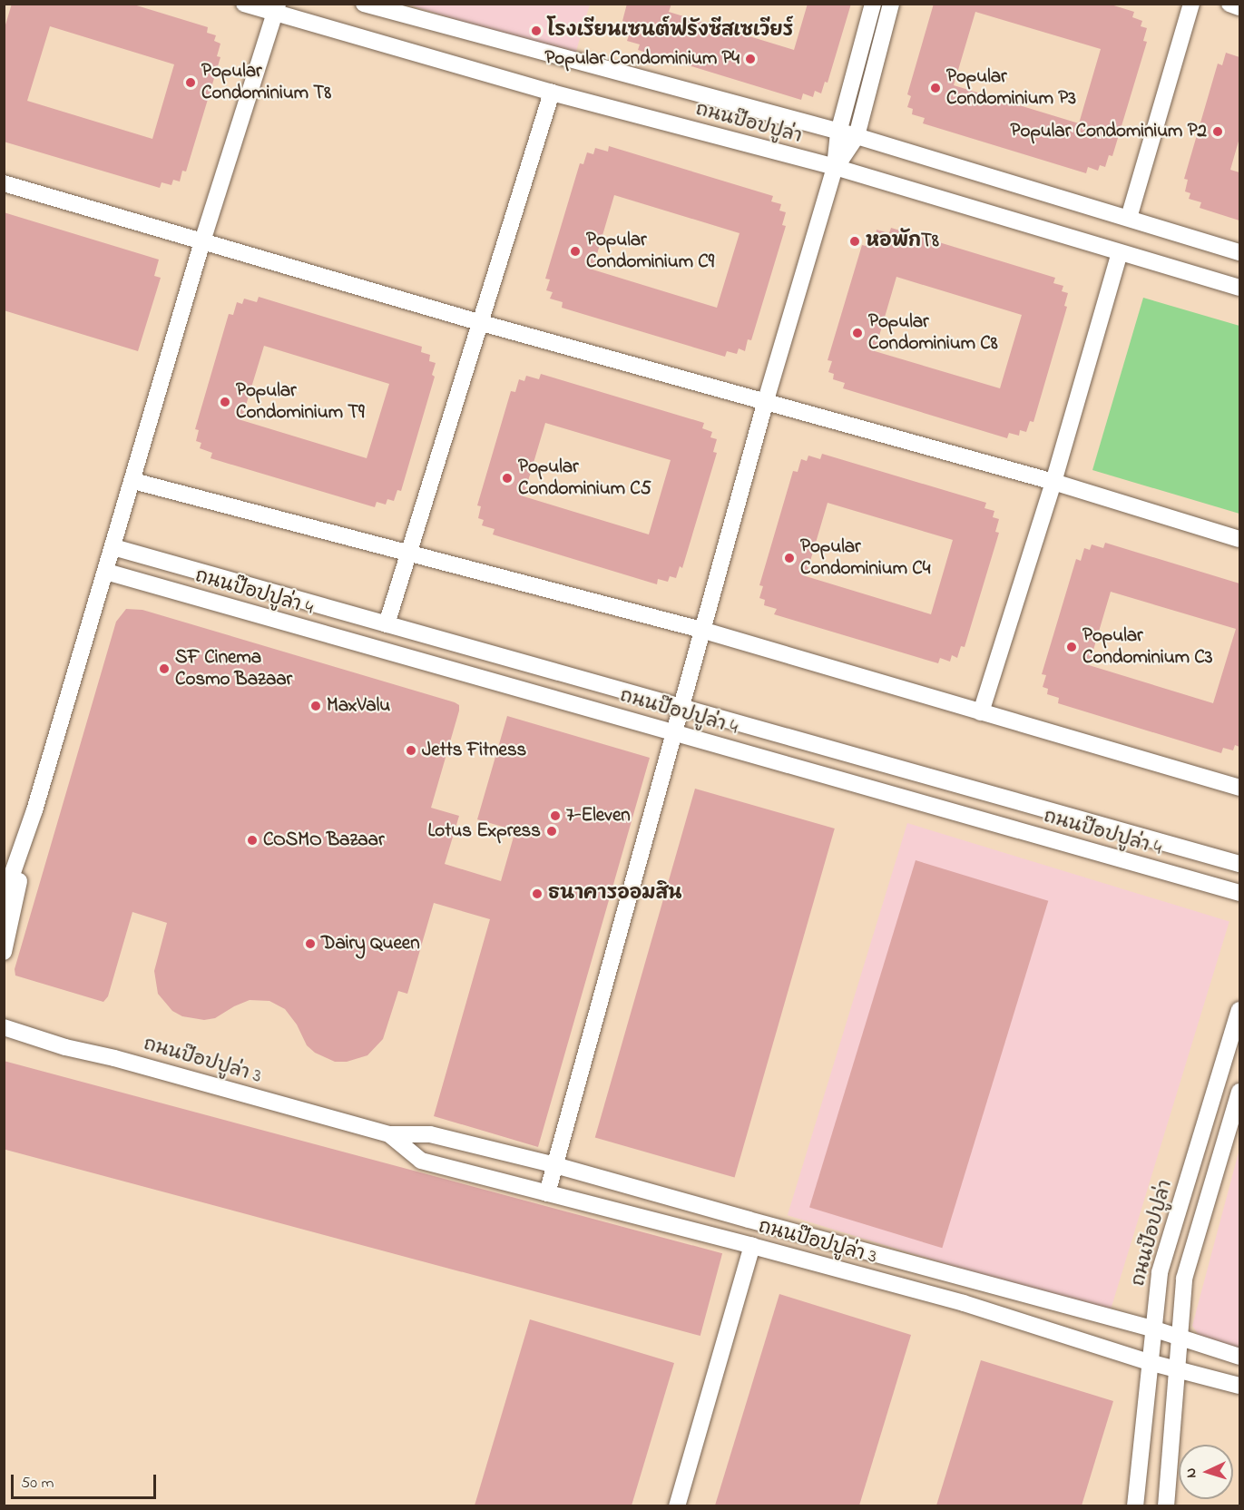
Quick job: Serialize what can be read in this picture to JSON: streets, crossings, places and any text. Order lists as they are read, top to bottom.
{
  "streets": {
    "street": ["ถนนป๊อปปูล่า", "ถนนป๊อปปูล่า 4", "ถนนป๊อปปูล่า 3"]
  },
  "crossings": [
    ["ถนนป๊อปปูล่า", "ถนนป๊อปปูล่า 3"]
  ],
  "places": [
    "โรงเรียนเซนต์ฟรังซีสเซเวียร์",
    "Popular Condominium P4",
    "Popular Condominium T8",
    "Popular Condominium P3",
    "Popular Condominium P2",
    "หอพักT8",
    "Popular Condominium C9",
    "Popular Condominium C8",
    "Popular Condominium T9",
    "Popular Condominium C5",
    "Popular Condominium C4",
    "Popular Condominium C3",
    "SF Cinema Cosmo Bazaar",
    "MaxValu",
    "Jetts Fitness",
    "7-Eleven",
    "Lotus Express",
    "COSMO Bazaar",
    "ธนาคารออมสิน",
    "Dairy Queen"
  ],
  "scale_bar": "50 m",
  "north": "left"
}
